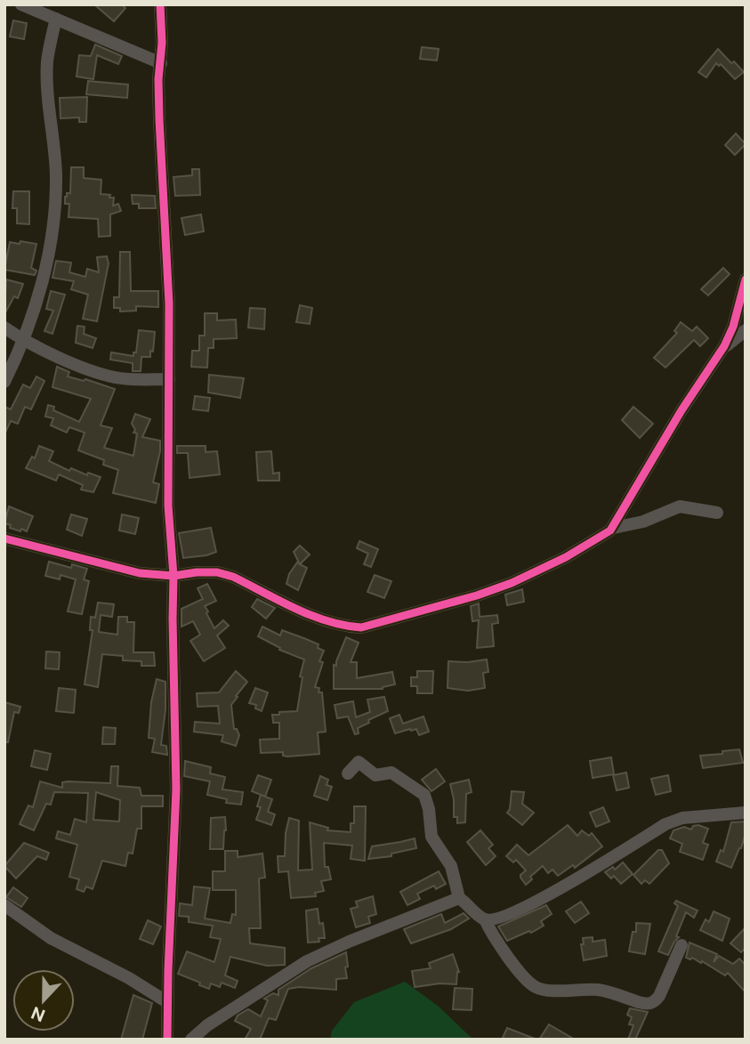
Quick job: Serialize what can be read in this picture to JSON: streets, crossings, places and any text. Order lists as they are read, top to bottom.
{
  "north": "bottom"
}
